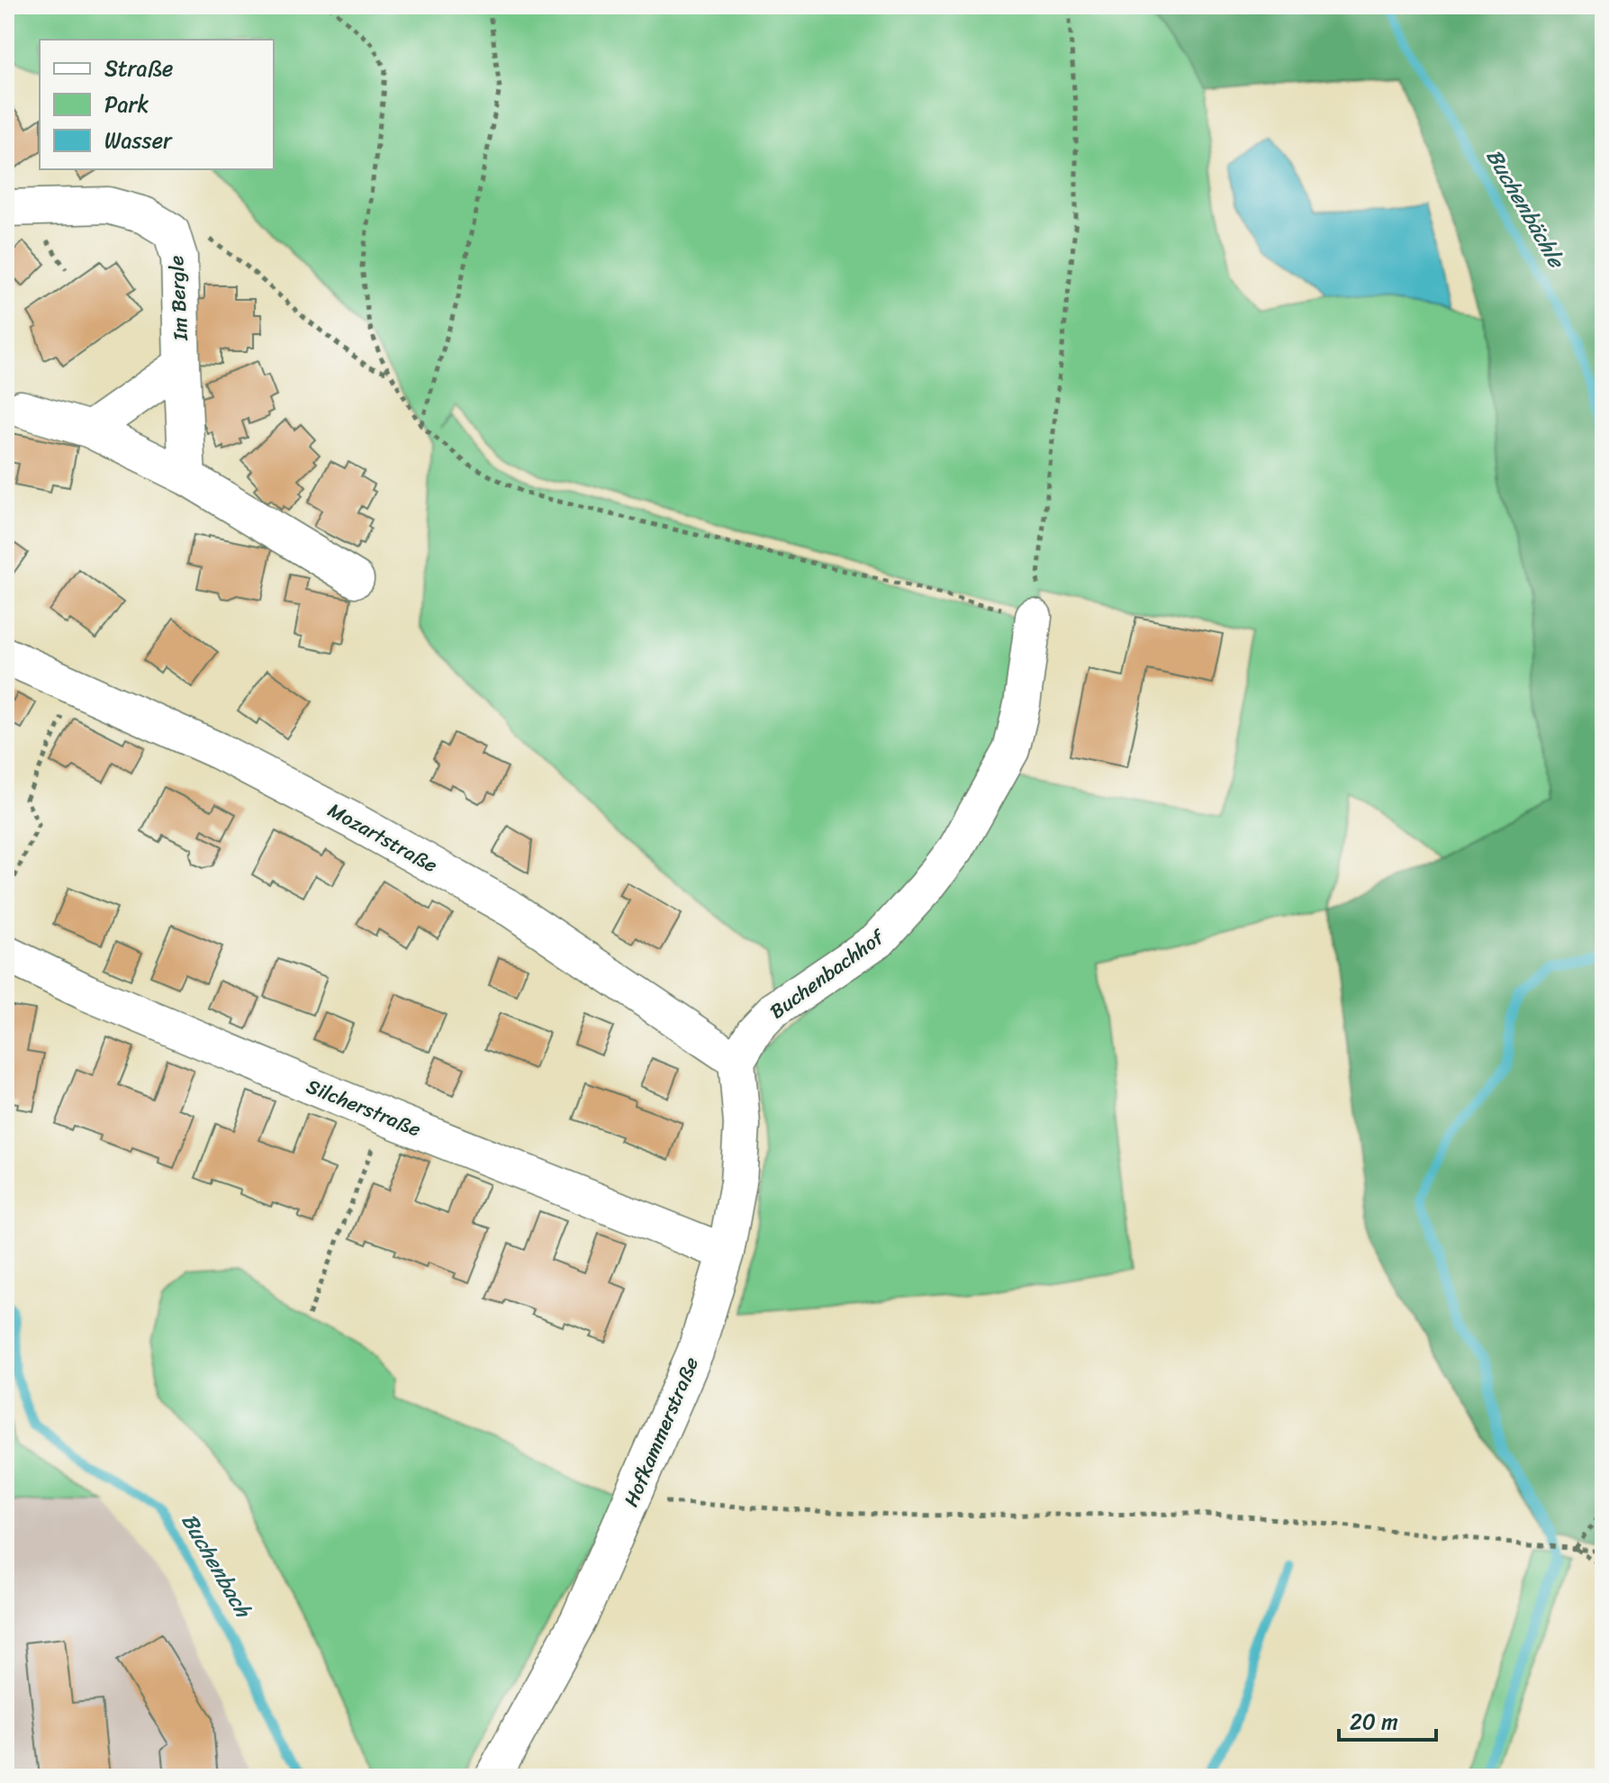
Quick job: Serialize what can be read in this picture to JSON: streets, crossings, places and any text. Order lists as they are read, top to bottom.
{
  "streets": {
    "street": [
      "Im Bergle",
      "Mozartstraße",
      "Buchenbachhof",
      "Silcherstraße",
      "Hofkammerstraße"
    ]
  },
  "crossings": [
    ["Mozartstraße", "Buchenbachhof"],
    ["Mozartstraße", "Hofkammerstraße"],
    ["Buchenbachhof", "Hofkammerstraße"],
    ["Silcherstraße", "Hofkammerstraße"]
  ],
  "water": ["Buchenbächle", "Buchenbach"],
  "legend": ["Straße", "Park", "Wasser"],
  "scale_bar": "20 m"
}
